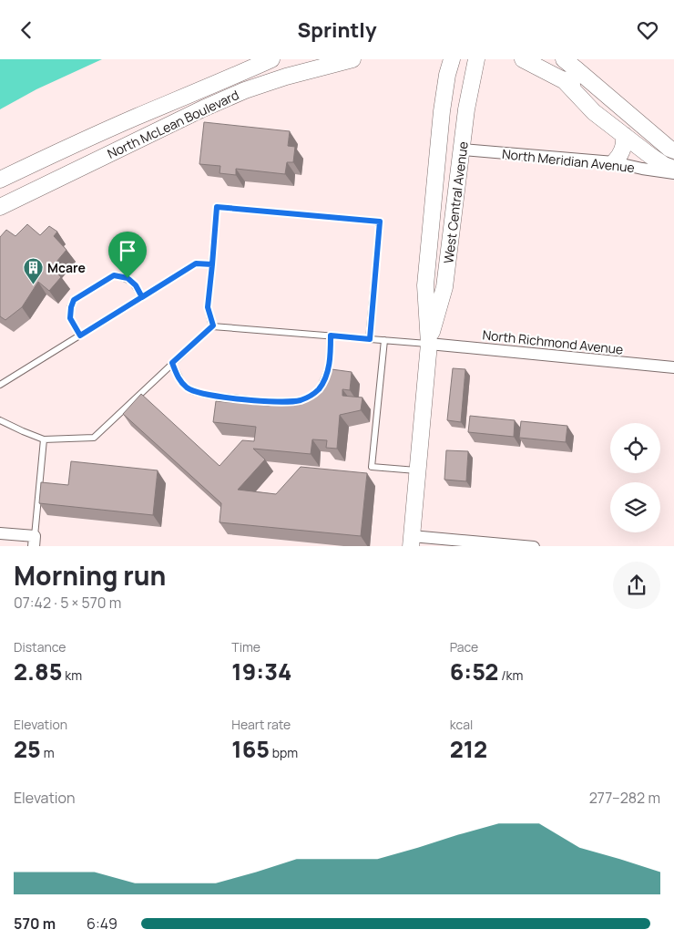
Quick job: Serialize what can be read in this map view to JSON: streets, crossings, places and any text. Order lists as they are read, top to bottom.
{
  "streets": {
    "main road": ["North McLean Boulevard", "North Meridian Avenue", "West Central Avenue"],
    "street": ["North Richmond Avenue"]
  },
  "crossings": [
    ["North Meridian Avenue", "West Central Avenue"],
    ["West Central Avenue", "North Richmond Avenue"]
  ],
  "places": {
    "building": ["Mcare"]
  },
  "page": {
    "header": "Sprintly",
    "heading": ["Morning run", "07:42 · 5 × 570 m"],
    "stats": [
      ["Distance", "2.85 km"],
      ["Time", "19:34"],
      ["Pace", "6:52 /km"],
      ["Elevation", "25 m"],
      ["Heart rate", "165 bpm"],
      ["kcal", "212"]
    ],
    "chart": ["Elevation", "277–282 m"],
    "list": [
      {
        "name": "570 m",
        "note": "6:49"
      }
    ]
  }
}
